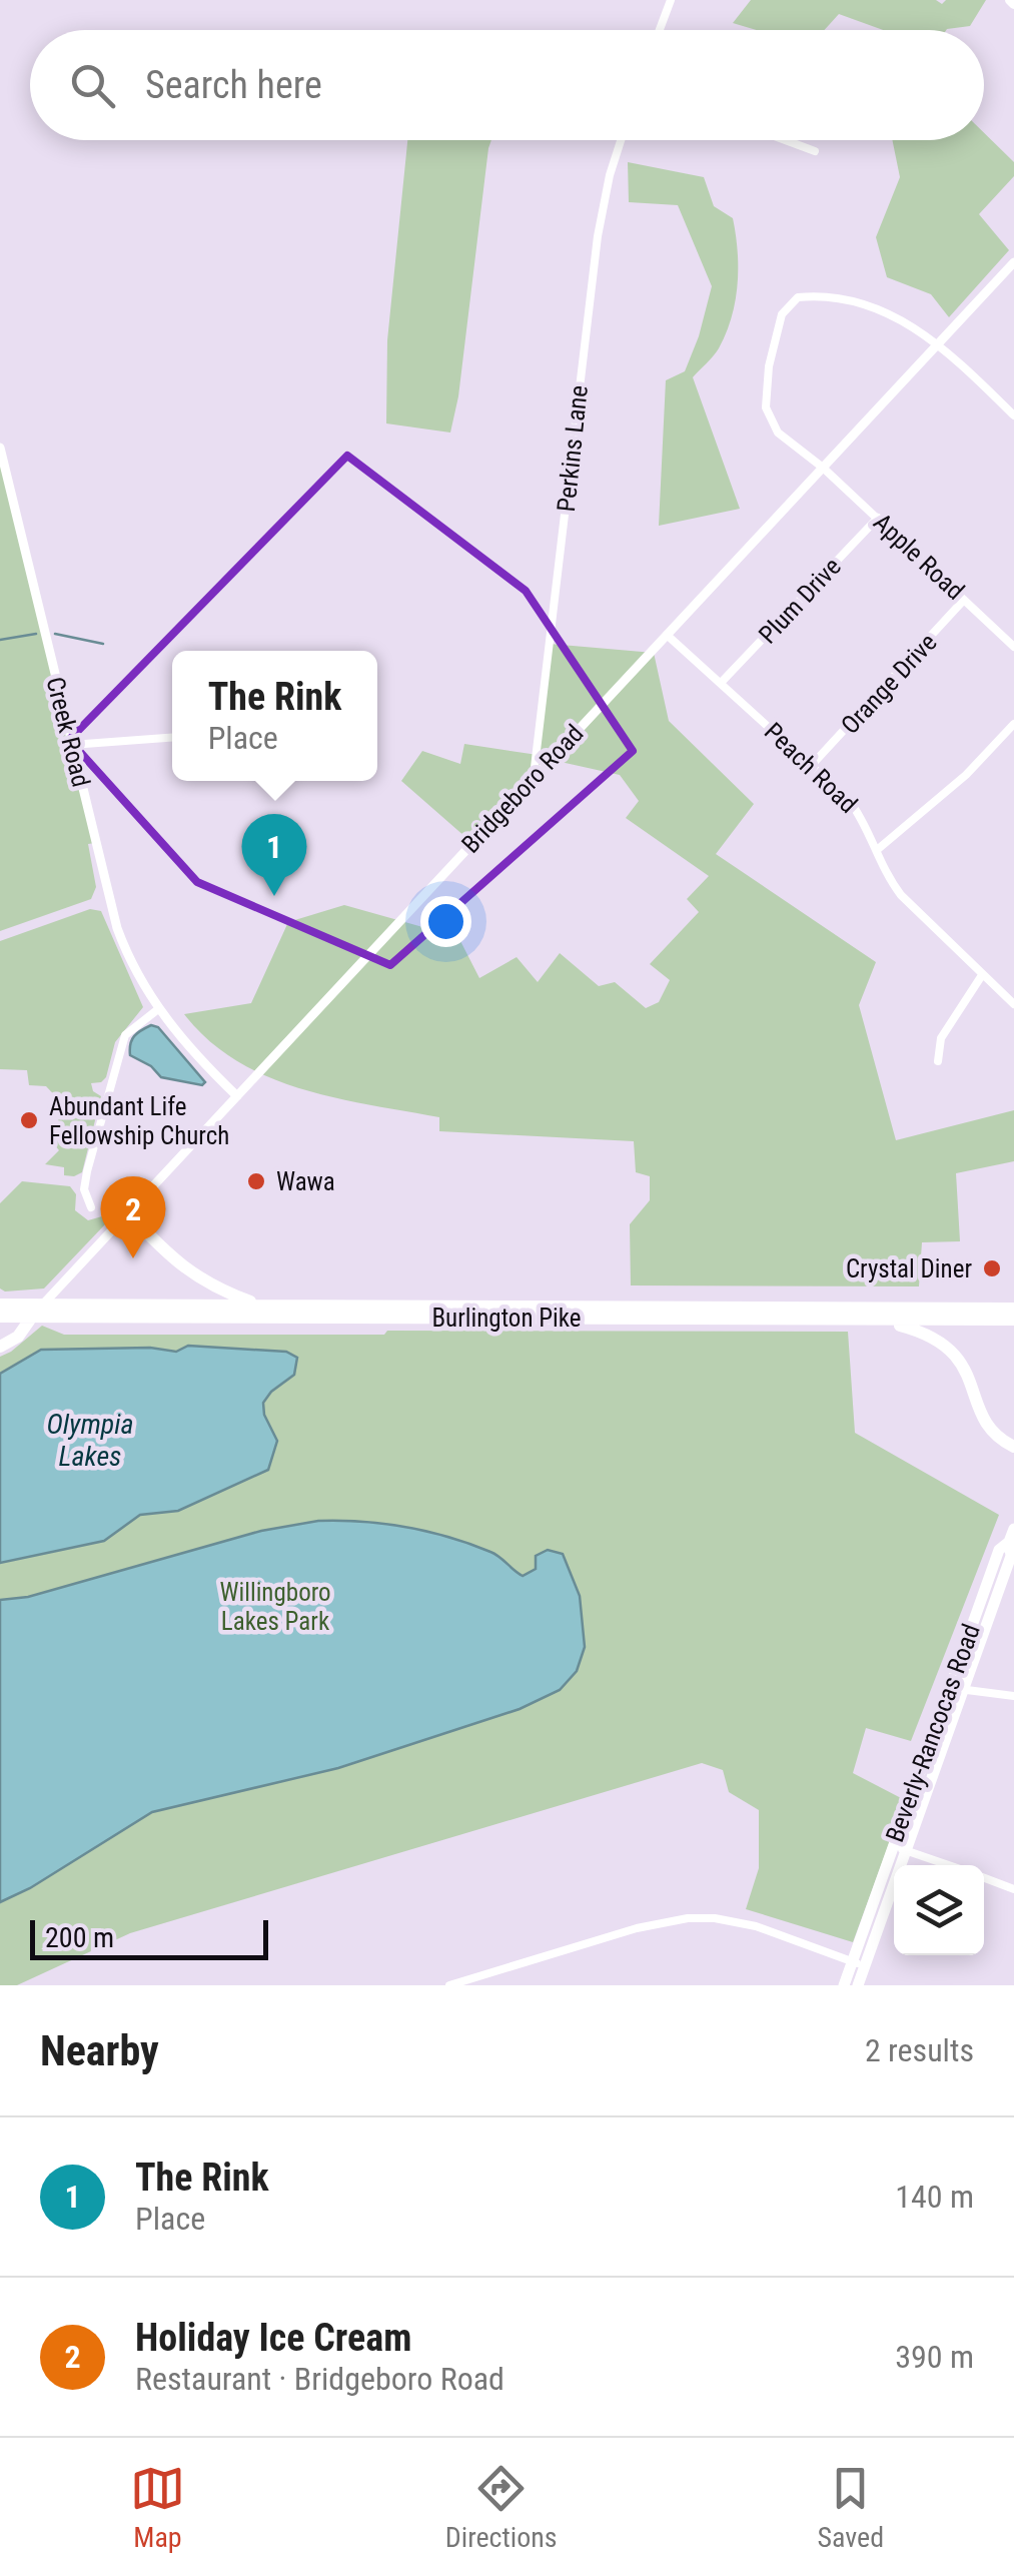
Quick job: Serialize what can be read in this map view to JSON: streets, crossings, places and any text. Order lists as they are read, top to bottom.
{
  "streets": {
    "highway": ["Burlington Pike"],
    "main road": ["Beverly-Rancocas Road"],
    "street": [
      "Perkins Lane",
      "Apple Road",
      "Plum Drive",
      "Orange Drive",
      "Creek Road",
      "Peach Road",
      "Bridgeboro Road"
    ]
  },
  "crossings": [
    ["Perkins Lane", "Bridgeboro Road"],
    ["Apple Road", "Plum Drive"],
    ["Apple Road", "Orange Drive"],
    ["Apple Road", "Bridgeboro Road"],
    ["Plum Drive", "Peach Road"],
    ["Orange Drive", "Peach Road"],
    ["Creek Road", "Bridgeboro Road"],
    ["Peach Road", "Bridgeboro Road"],
    ["Bridgeboro Road", "Burlington Pike"]
  ],
  "water": ["Olympia Lakes"],
  "parks": ["Willingboro Lakes Park"],
  "places": ["Abundant Life Fellowship Church", "Wawa", "Crystal Diner"],
  "scale_bar": "200 m",
  "page": {
    "search": "Search here",
    "popup": ["The Rink", "Place"],
    "pins": ["1", "2"],
    "scale": "200 m",
    "heading": ["Nearby", "2 results"],
    "list": [
      {
        "mark": "1",
        "name": "The Rink",
        "note": "Place",
        "value": "140 m"
      },
      {
        "mark": "2",
        "name": "Holiday Ice Cream",
        "note": "Restaurant · Bridgeboro Road",
        "value": "390 m"
      }
    ],
    "nav": ["Map", "Directions", "Saved"]
  }
}
